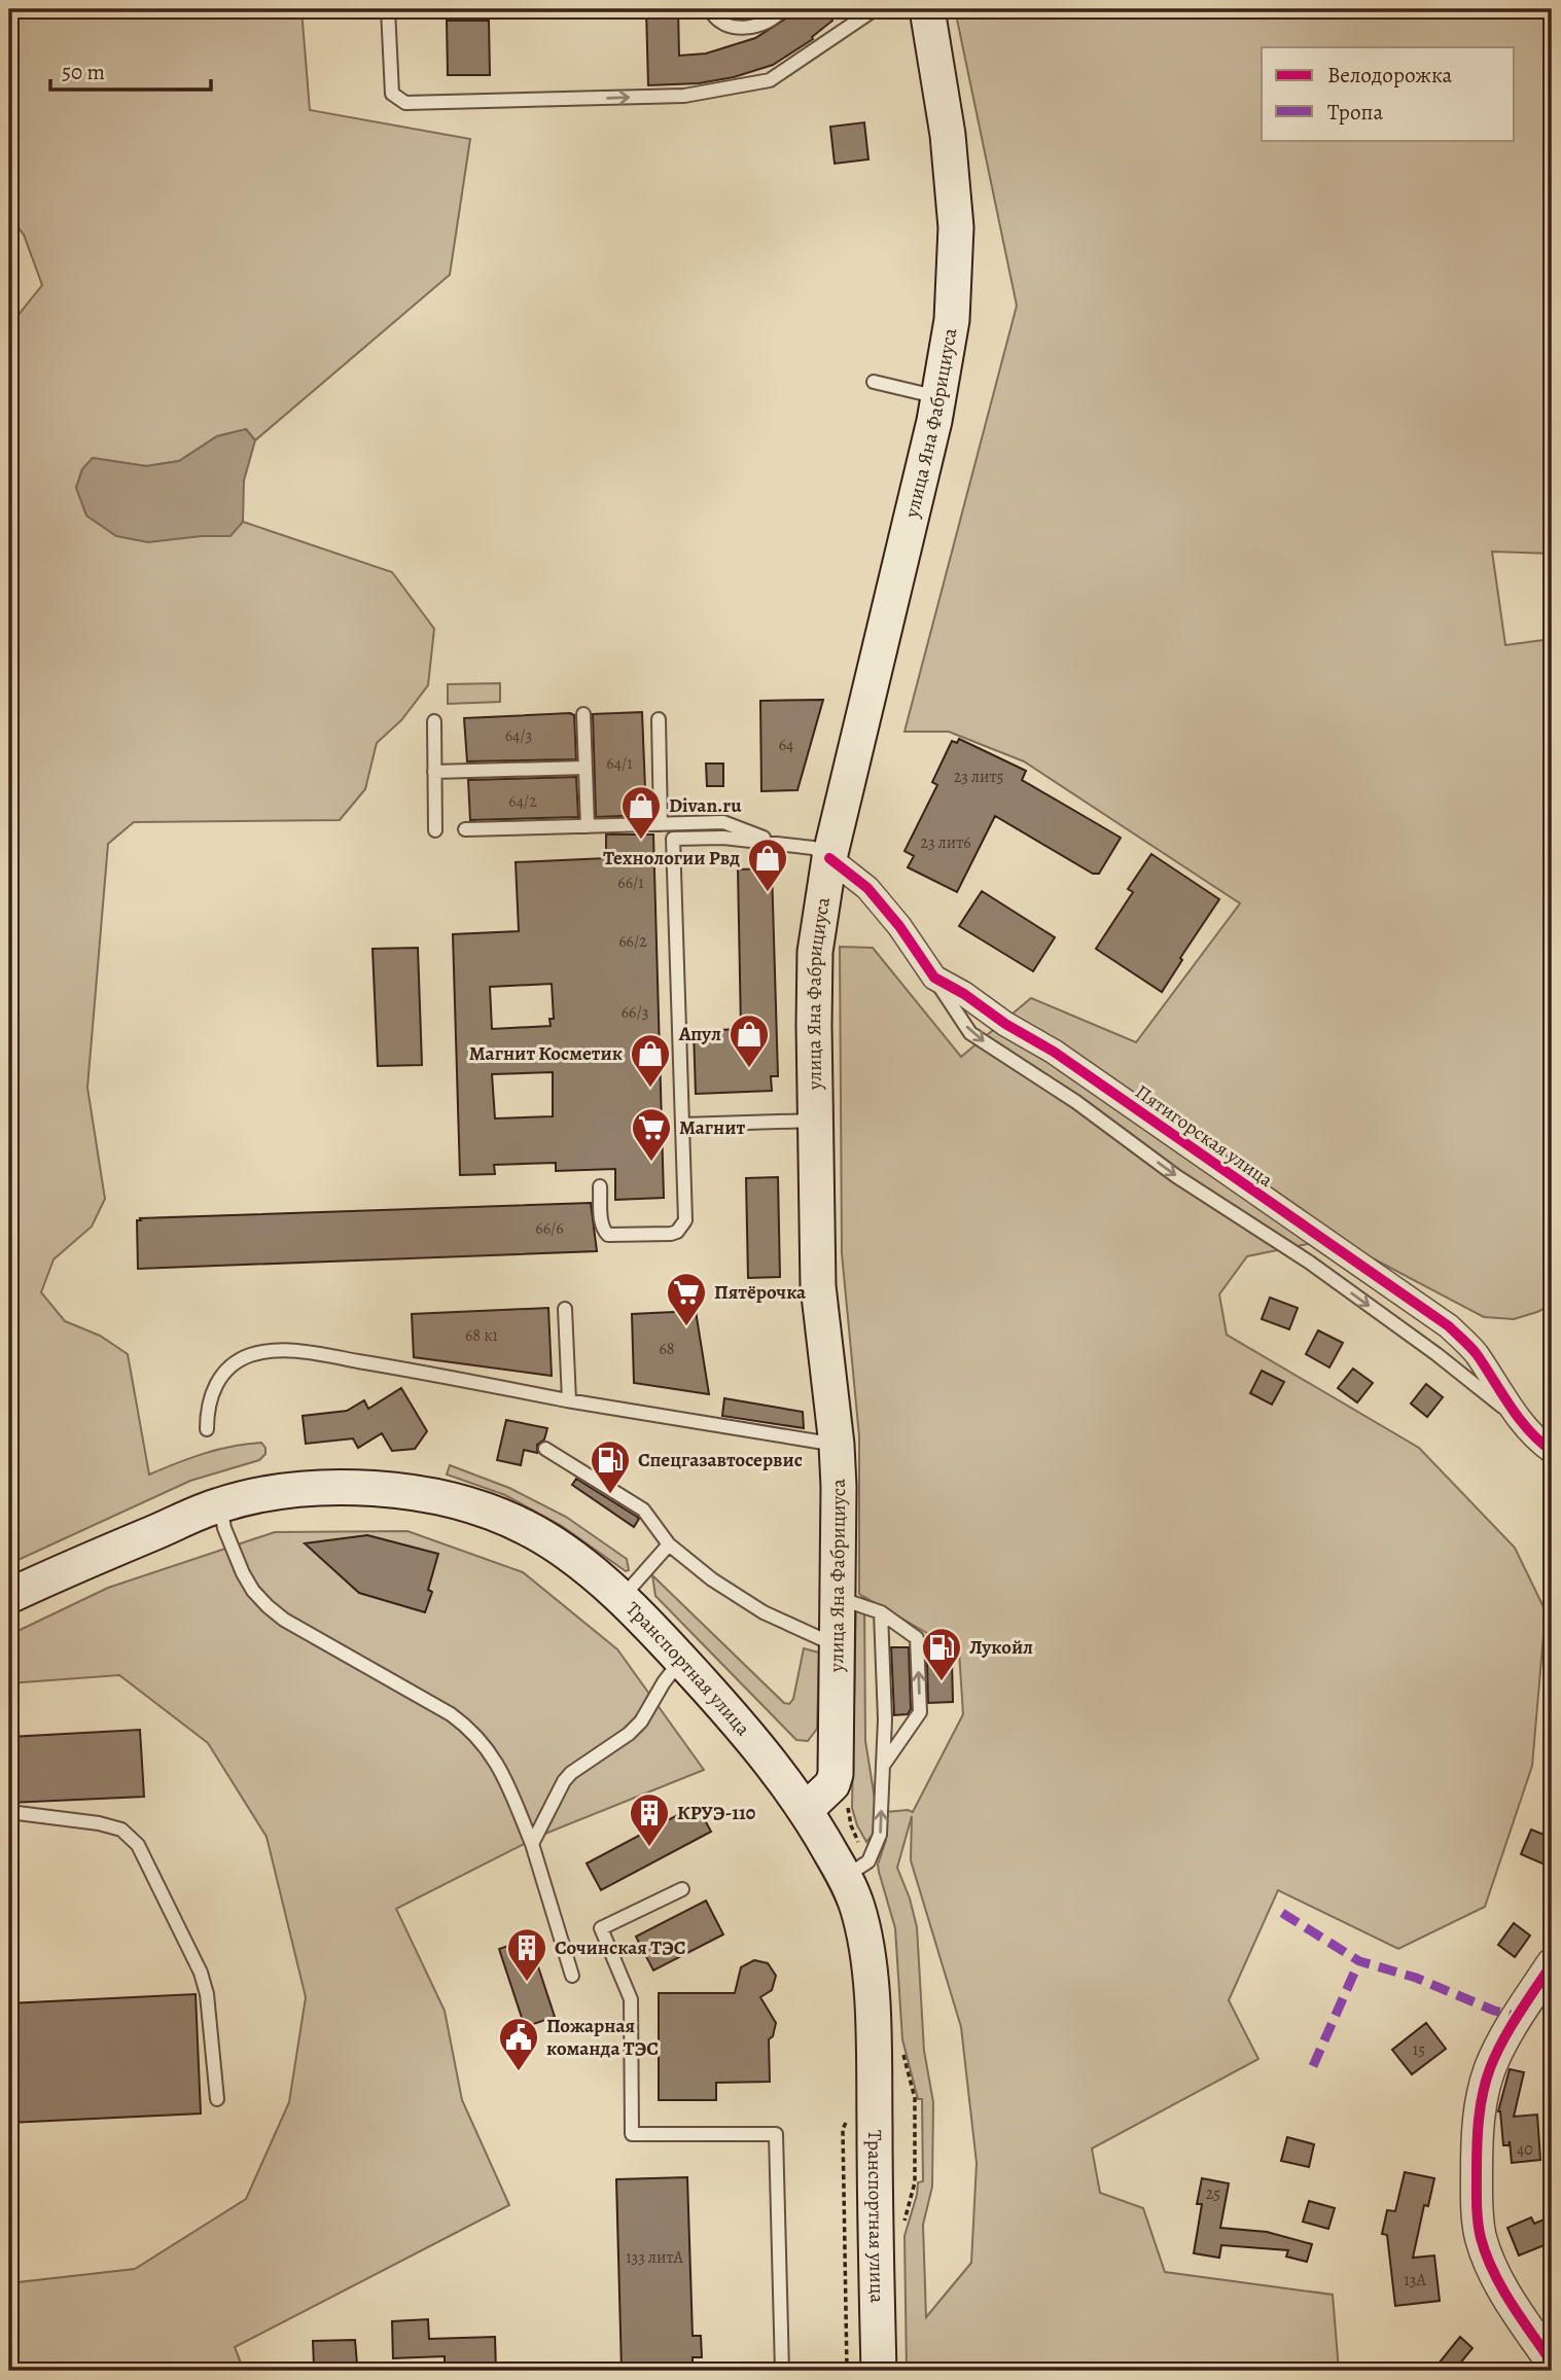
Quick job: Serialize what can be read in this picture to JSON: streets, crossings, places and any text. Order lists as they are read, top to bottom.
{
  "streets": {
    "main road": ["улица Яна Фабрициуса", "Транспортная улица"],
    "street": ["Пятигорская улица"]
  },
  "crossings": [
    ["улица Яна Фабрициуса", "Пятигорская улица"],
    ["улица Яна Фабрициуса", "Транспортная улица"]
  ],
  "one_way": ["Пятигорская улица"],
  "places": {
    "shop": [
      "Divan.ru",
      "Технологии Рвд",
      "Апул",
      "Магнит Косметик"
    ],
    "supermarket": ["Магнит", "Пятёрочка"],
    "fuel station": ["Спецгазавтосервис", "Лукойл"],
    "building": ["КРУЭ-110", "Сочинская ТЭС"],
    "public building": ["Пожарная команда ТЭС"]
  },
  "house_numbers": [
    "64/3",
    "64",
    "64/1",
    "23 лит5",
    "64/2",
    "23 лит6",
    "66/1",
    "66/2",
    "66/3",
    "66/6",
    "68 к1",
    "68",
    "15",
    "40",
    "25",
    "133 литА",
    "13А"
  ],
  "legend": ["Велодорожка", "Тропа"],
  "scale_bar": "50 m"
}
